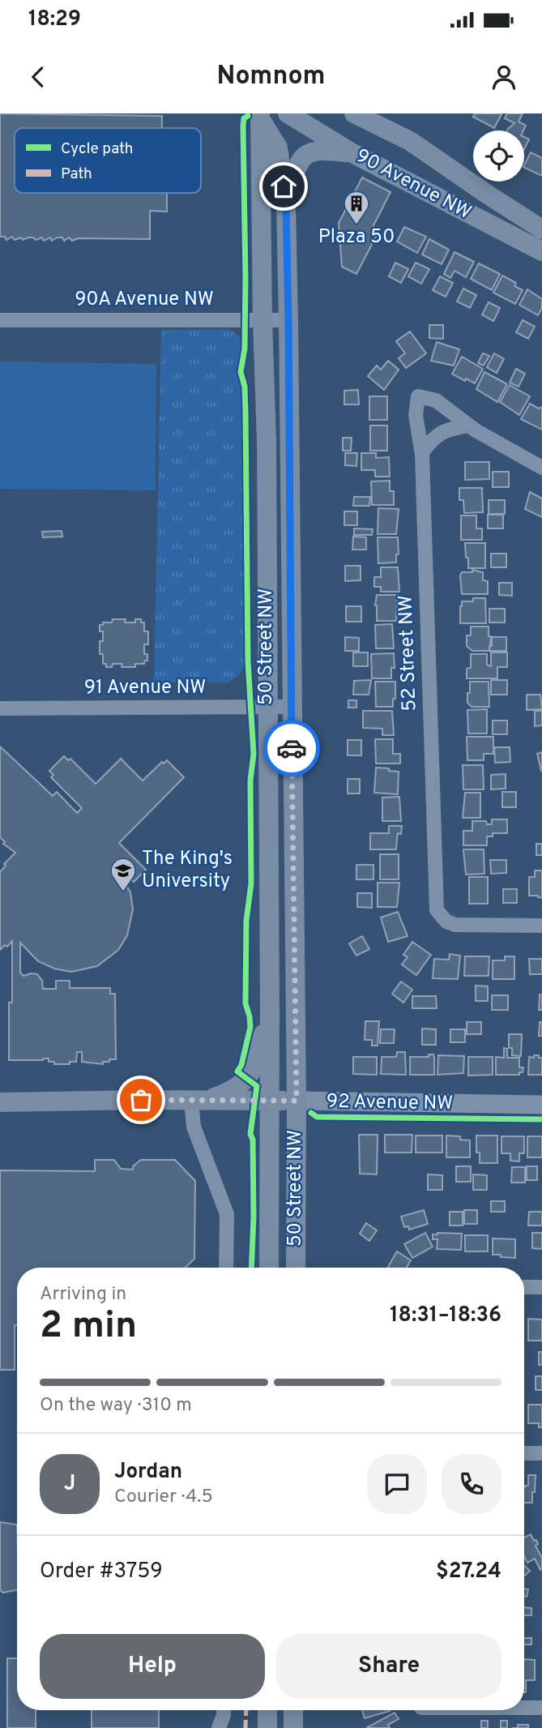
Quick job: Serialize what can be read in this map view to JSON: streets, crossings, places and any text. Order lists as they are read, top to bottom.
{
  "streets": {
    "main road": ["90 Avenue NW", "50 Street NW", "92 Avenue NW"],
    "street": ["90A Avenue NW", "52 Street NW", "91 Avenue NW"]
  },
  "crossings": [
    ["90A Avenue NW", "50 Street NW"],
    ["50 Street NW", "91 Avenue NW"],
    ["50 Street NW", "92 Avenue NW"]
  ],
  "places": {
    "building": ["Plaza 50"],
    "school or university": ["The King's University"]
  },
  "legend": ["Cycle path", "Path"],
  "page": {
    "status": "18:29",
    "header": "Nomnom",
    "heading": ["2 min", "Arriving in", "18:31–18:36"],
    "panel": [
      "Jordan",
      "Courier · 4.5",
      "Order #3759",
      "$27.24"
    ],
    "bar": "On the way · 310 m",
    "round": "J",
    "buttons": ["Help", "Share"]
  }
}
